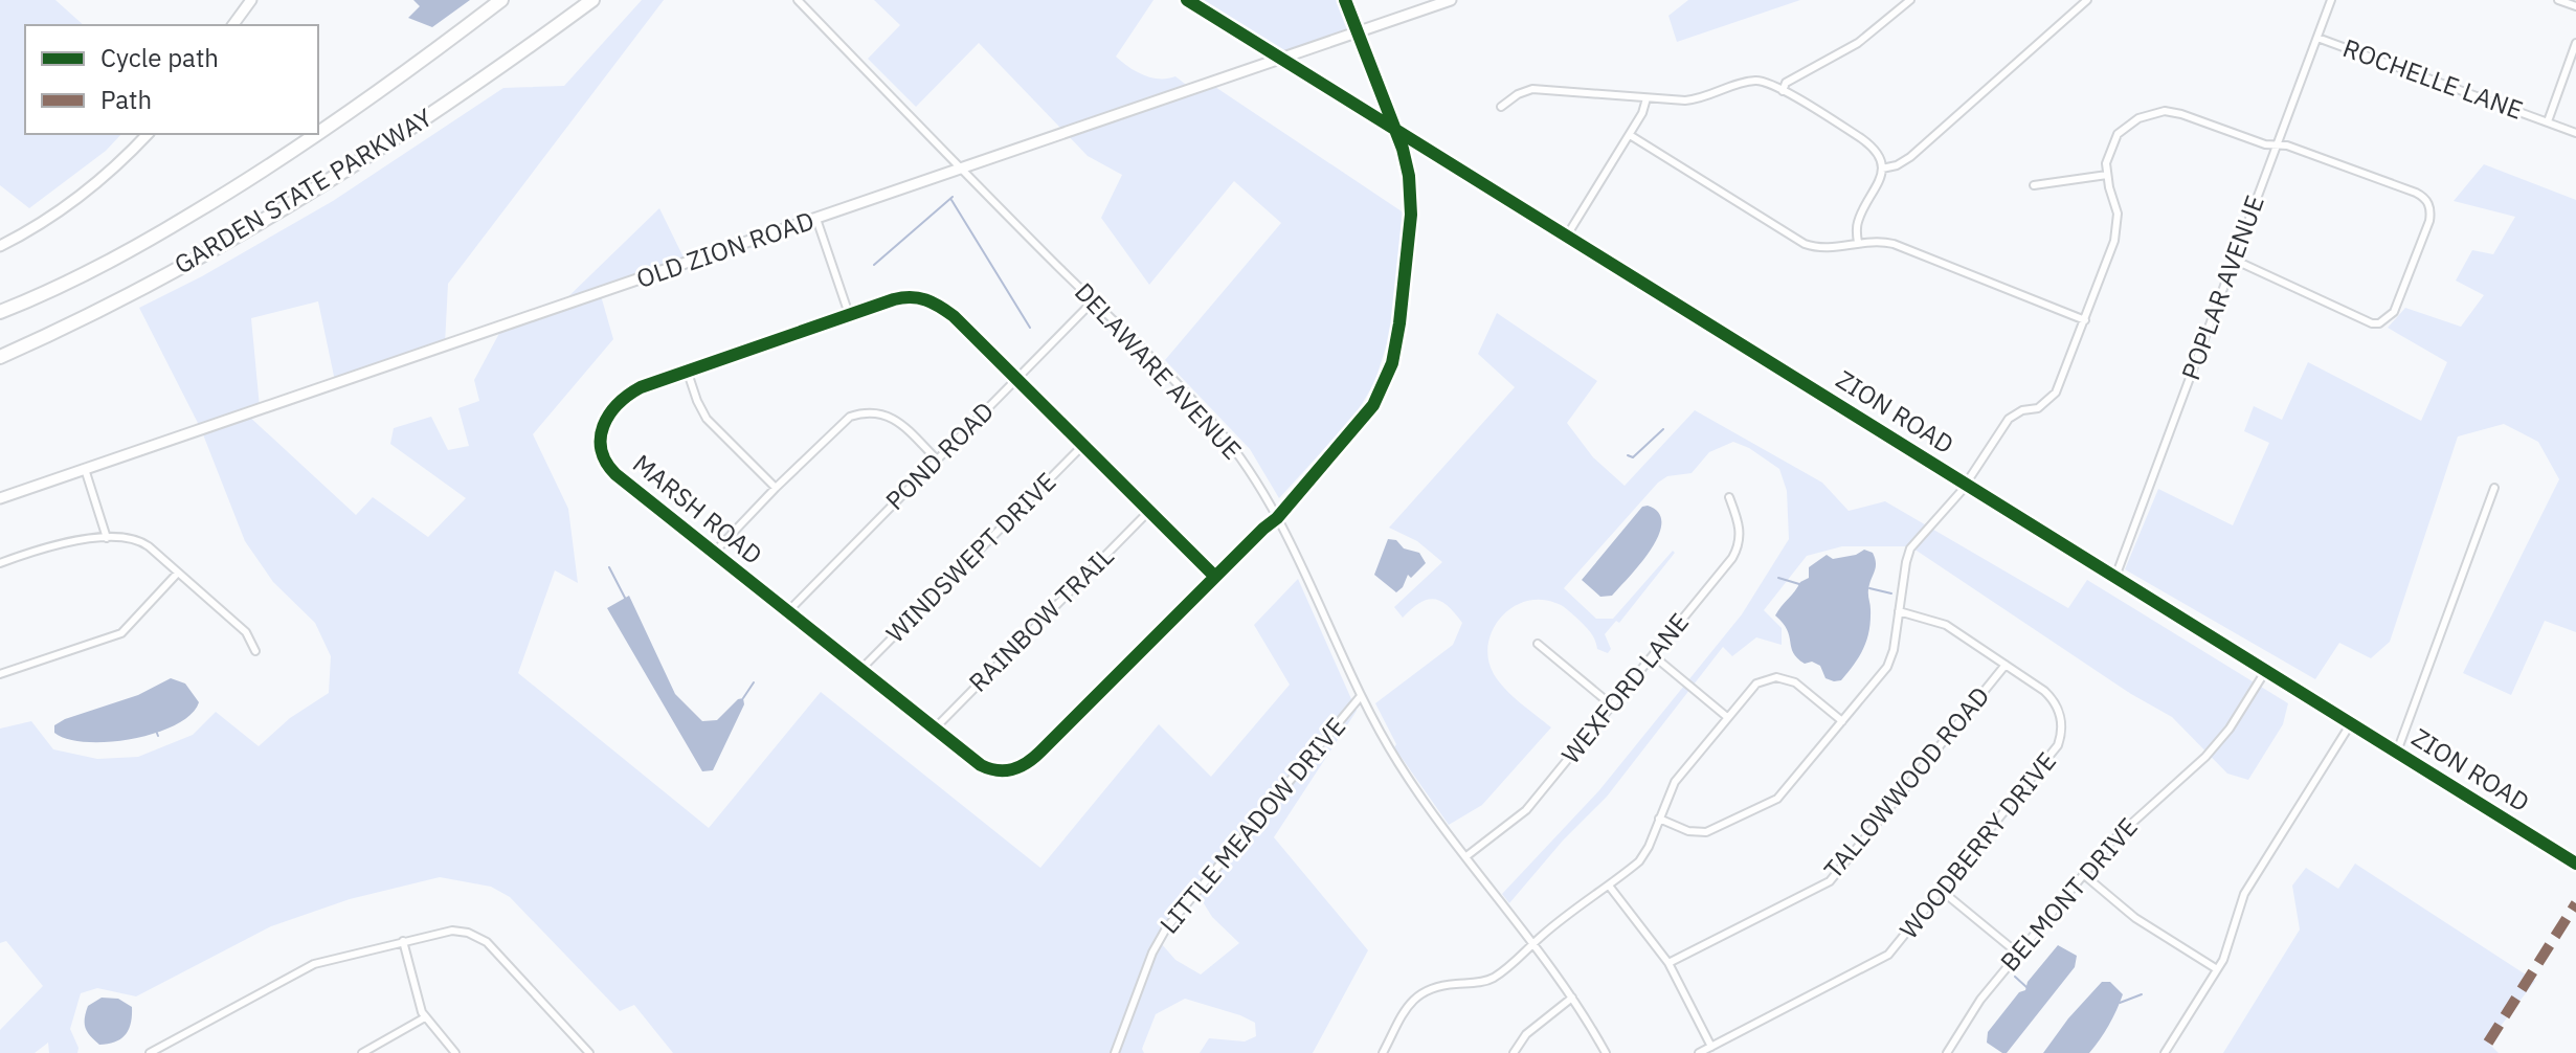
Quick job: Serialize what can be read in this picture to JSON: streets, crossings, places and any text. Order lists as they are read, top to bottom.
{
  "streets": {
    "highway": ["GARDEN STATE PARKWAY"],
    "street": [
      "ROCHELLE LANE",
      "OLD ZION ROAD",
      "POPLAR AVENUE",
      "DELAWARE AVENUE",
      "ZION ROAD",
      "POND ROAD",
      "MARSH ROAD",
      "WINDSWEPT DRIVE",
      "RAINBOW TRAIL",
      "WEXFORD LANE",
      "TALLOWWOOD ROAD",
      "LITTLE MEADOW DRIVE",
      "WOODBERRY DRIVE",
      "BELMONT DRIVE"
    ]
  },
  "crossings": [
    ["ROCHELLE LANE", "POPLAR AVENUE"],
    ["OLD ZION ROAD", "DELAWARE AVENUE"],
    ["OLD ZION ROAD", "ZION ROAD"],
    ["POPLAR AVENUE", "ZION ROAD"],
    ["DELAWARE AVENUE", "POND ROAD"],
    ["DELAWARE AVENUE", "MARSH ROAD"],
    ["DELAWARE AVENUE", "WEXFORD LANE"],
    ["DELAWARE AVENUE", "LITTLE MEADOW DRIVE"],
    ["ZION ROAD", "MARSH ROAD"],
    ["ZION ROAD", "BELMONT DRIVE"],
    ["POND ROAD", "MARSH ROAD"],
    ["MARSH ROAD", "WINDSWEPT DRIVE"],
    ["MARSH ROAD", "RAINBOW TRAIL"],
    ["TALLOWWOOD ROAD", "WOODBERRY DRIVE"]
  ],
  "legend": ["Cycle path", "Path"]
}
